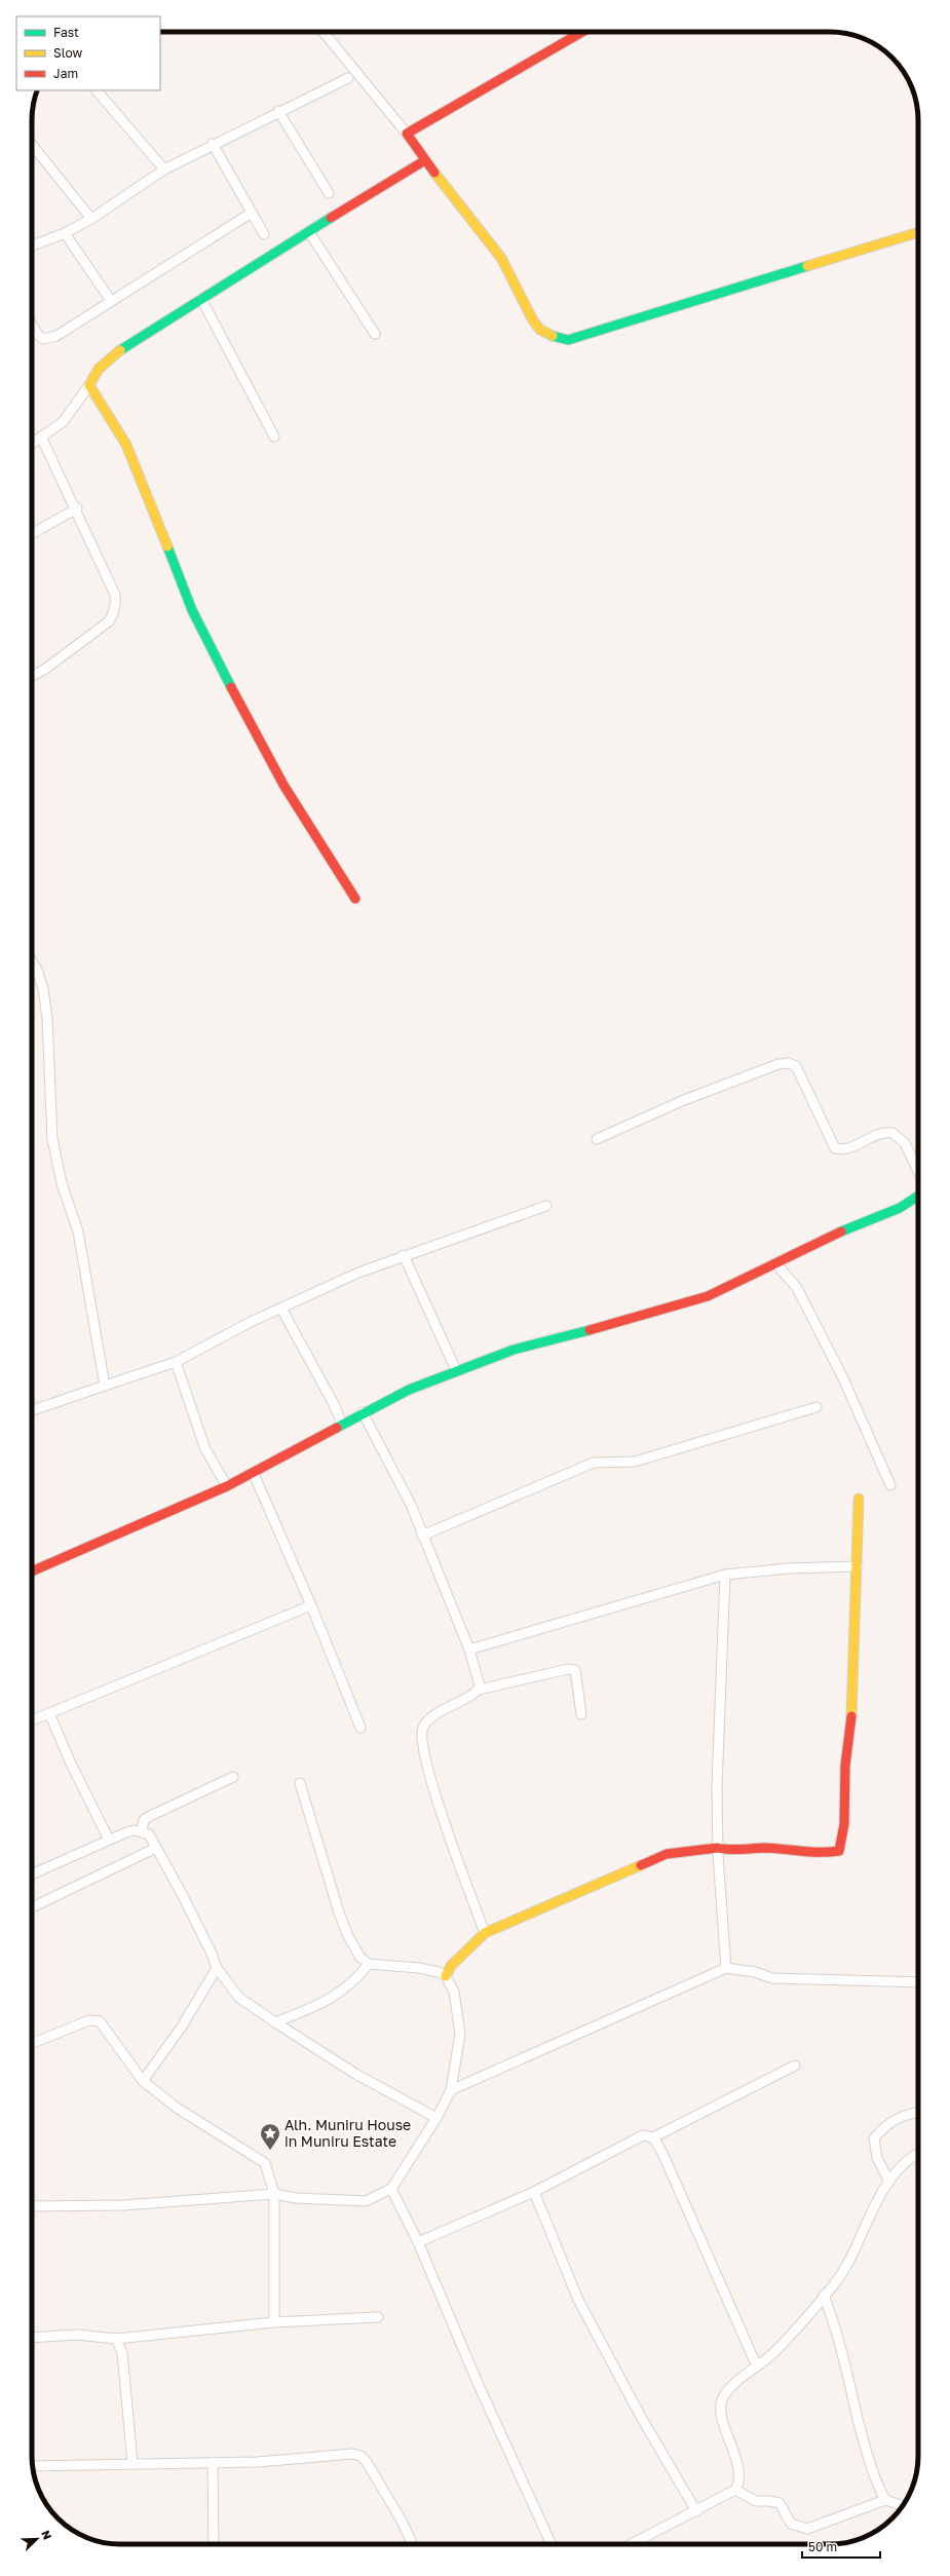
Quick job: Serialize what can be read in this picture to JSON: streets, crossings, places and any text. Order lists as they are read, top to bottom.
{
  "places": {
    "place": ["Alh. Muniru House in Muniru Estate"]
  },
  "legend": ["Fast", "Slow", "Jam"],
  "scale_bar": "50 m",
  "north": "top right"
}
